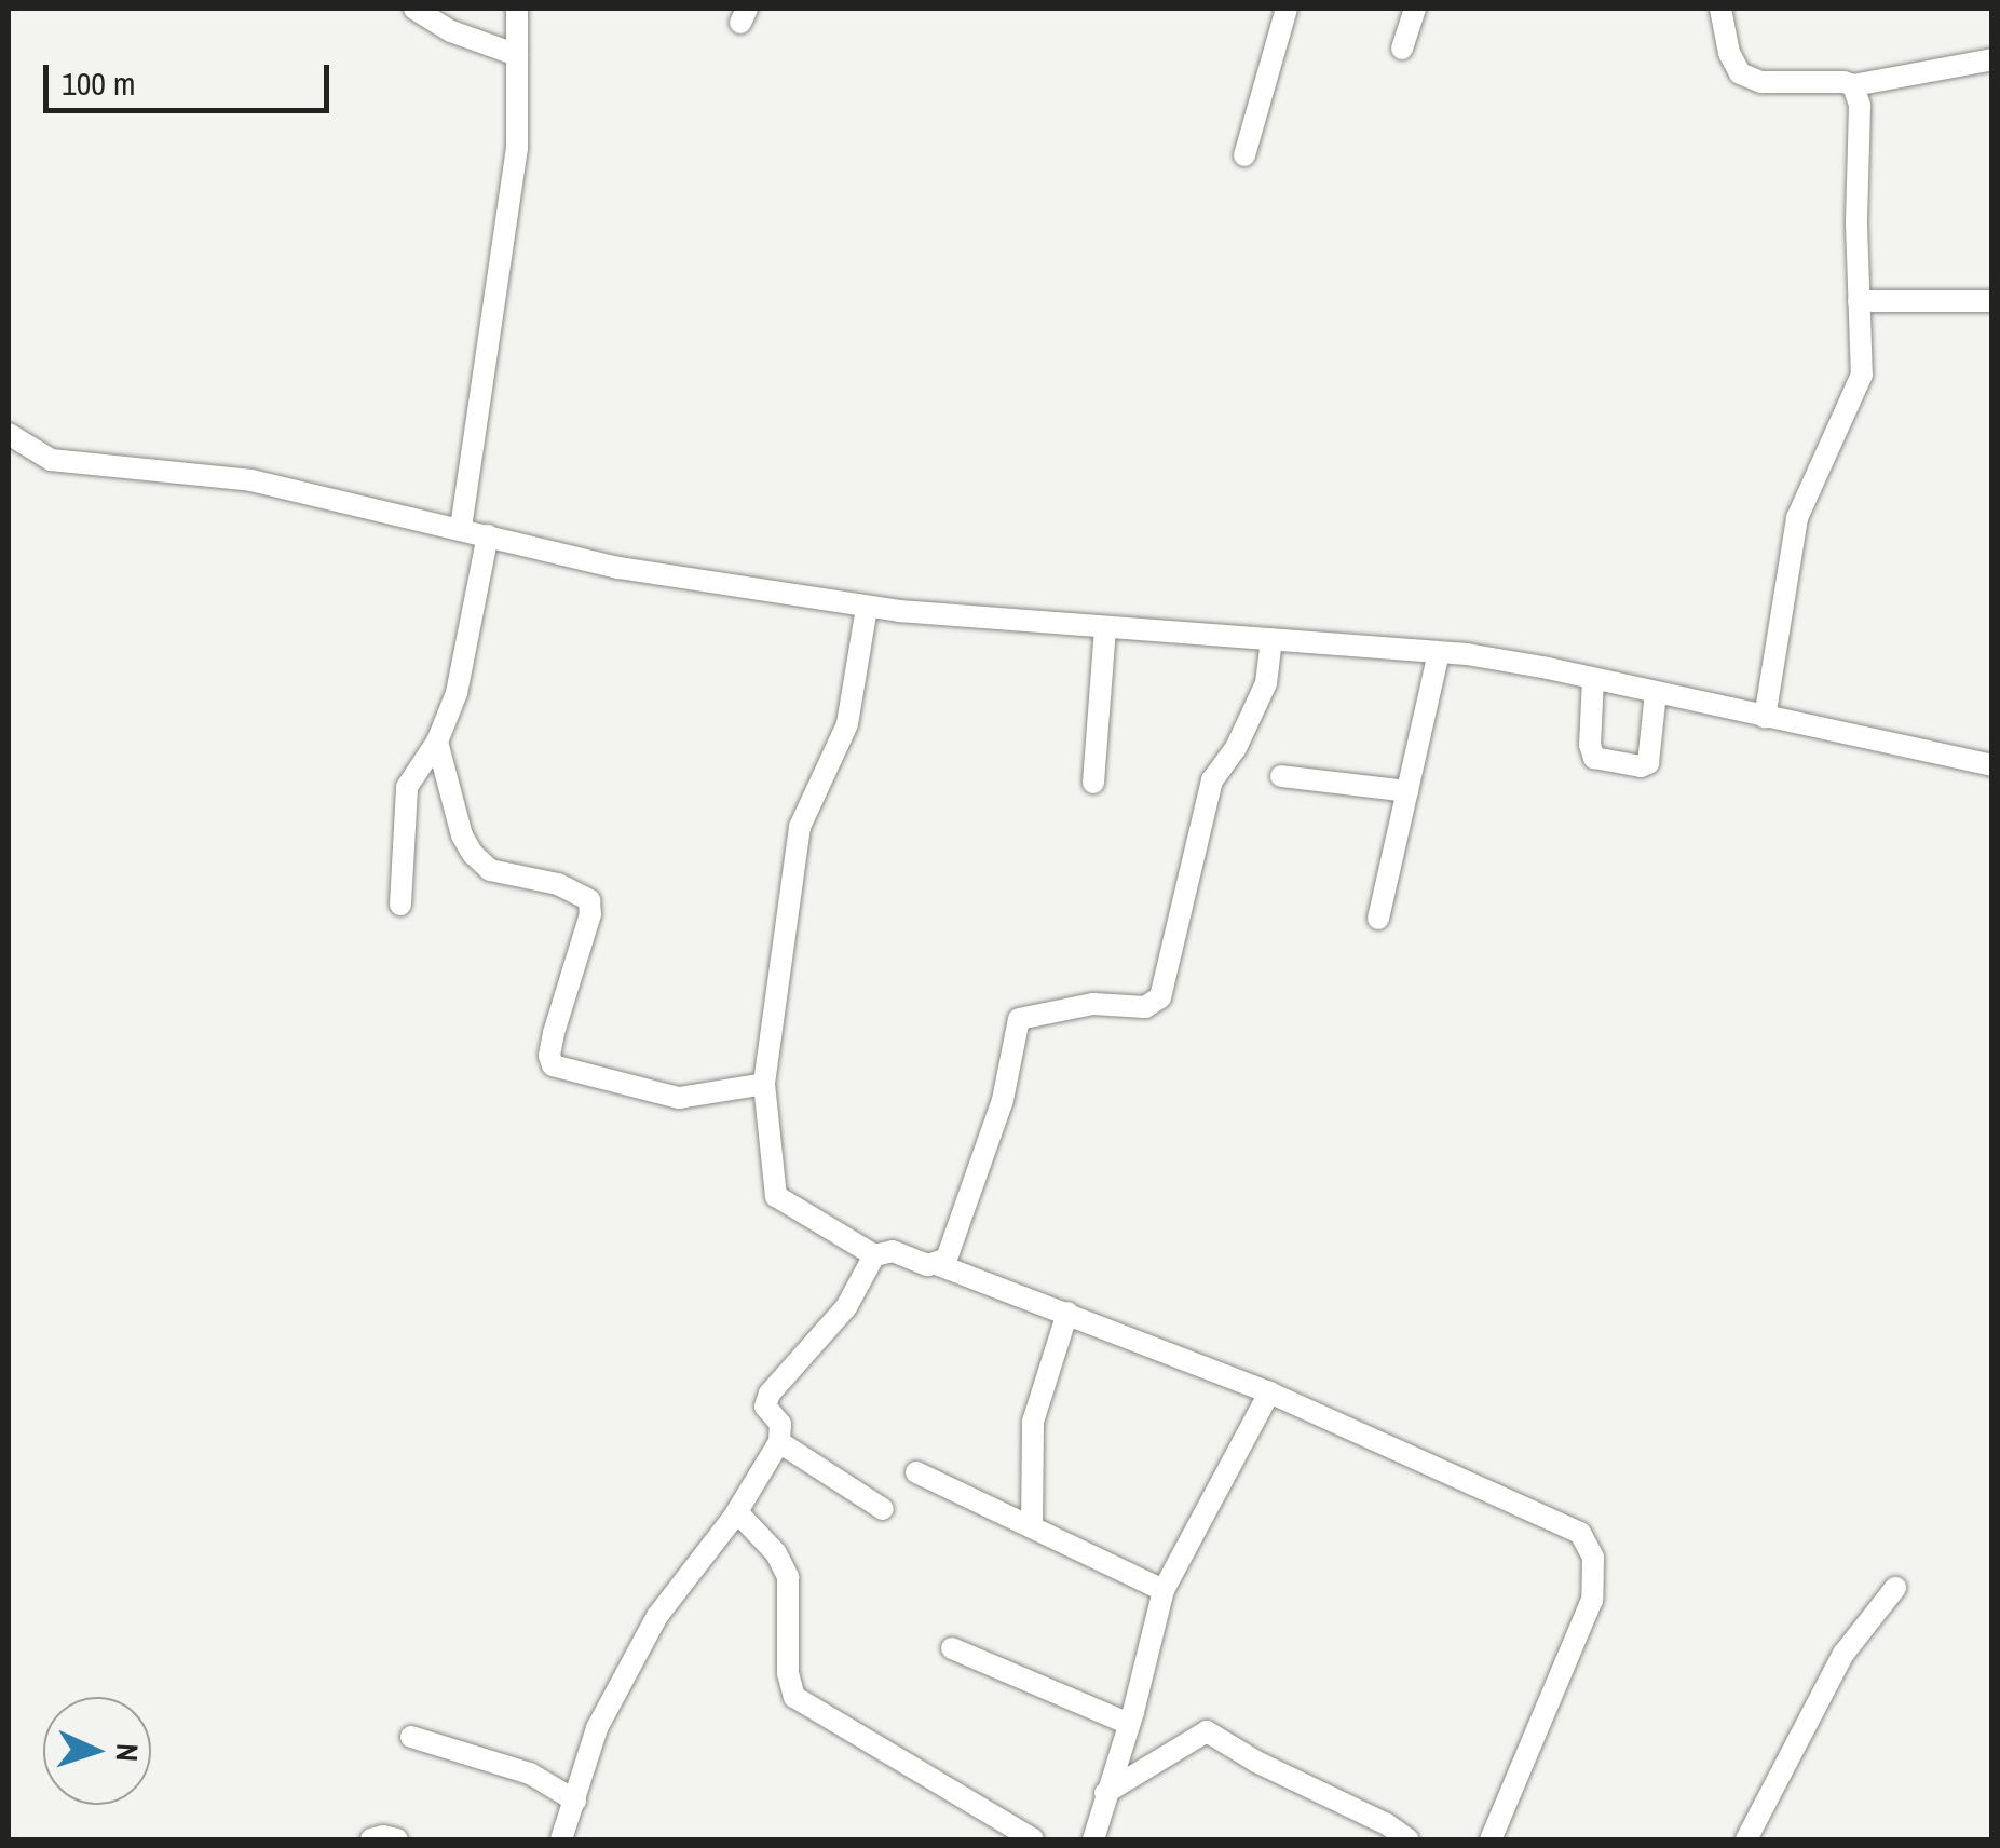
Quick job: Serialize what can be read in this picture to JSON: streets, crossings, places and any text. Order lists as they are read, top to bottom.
{
  "scale_bar": "100 m",
  "north": "right"
}
